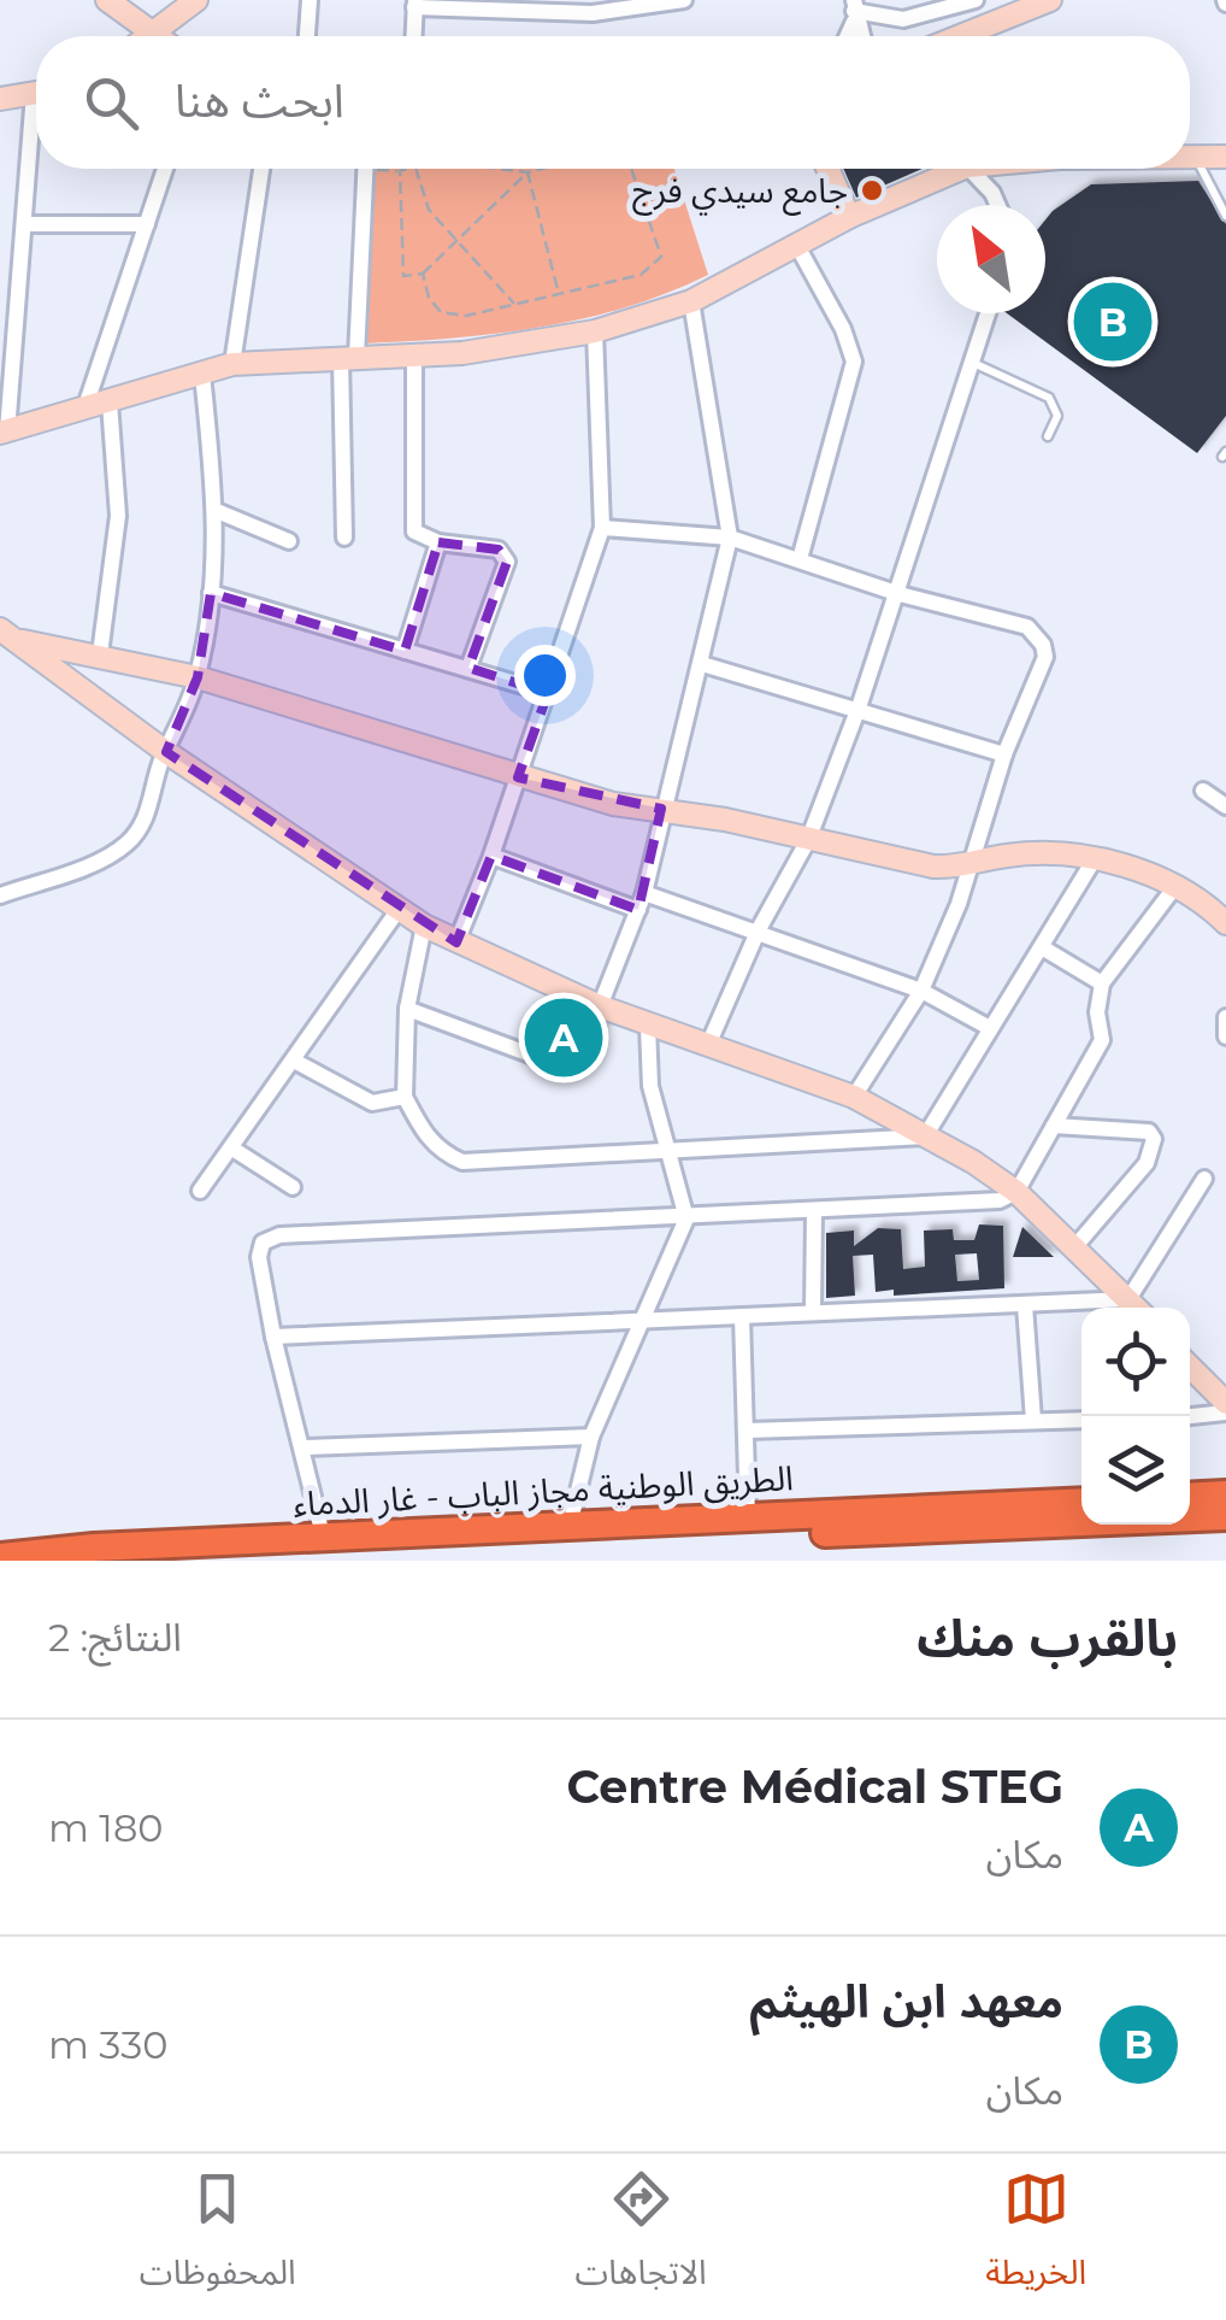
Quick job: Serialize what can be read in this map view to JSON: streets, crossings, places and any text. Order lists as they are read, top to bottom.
{
  "streets": {
    "highway": ["الطريق الوطنية مجاز الباب - غار الدماء"]
  },
  "places": ["جامع سيدي فرج"],
  "north": "top left",
  "page": {
    "search": "ابحث هنا",
    "pins": ["B", "A"],
    "heading": ["بالقرب منك", "النتائج: 2"],
    "list": [
      {
        "mark": "A",
        "name": "Centre Médical STEG",
        "note": "مكان",
        "value": "180 m"
      },
      {
        "mark": "B",
        "name": "معهد ابن الهيثم",
        "note": "مكان",
        "value": "330 m"
      }
    ],
    "nav": ["الخريطة", "الاتجاهات", "المحفوظات"]
  }
}
